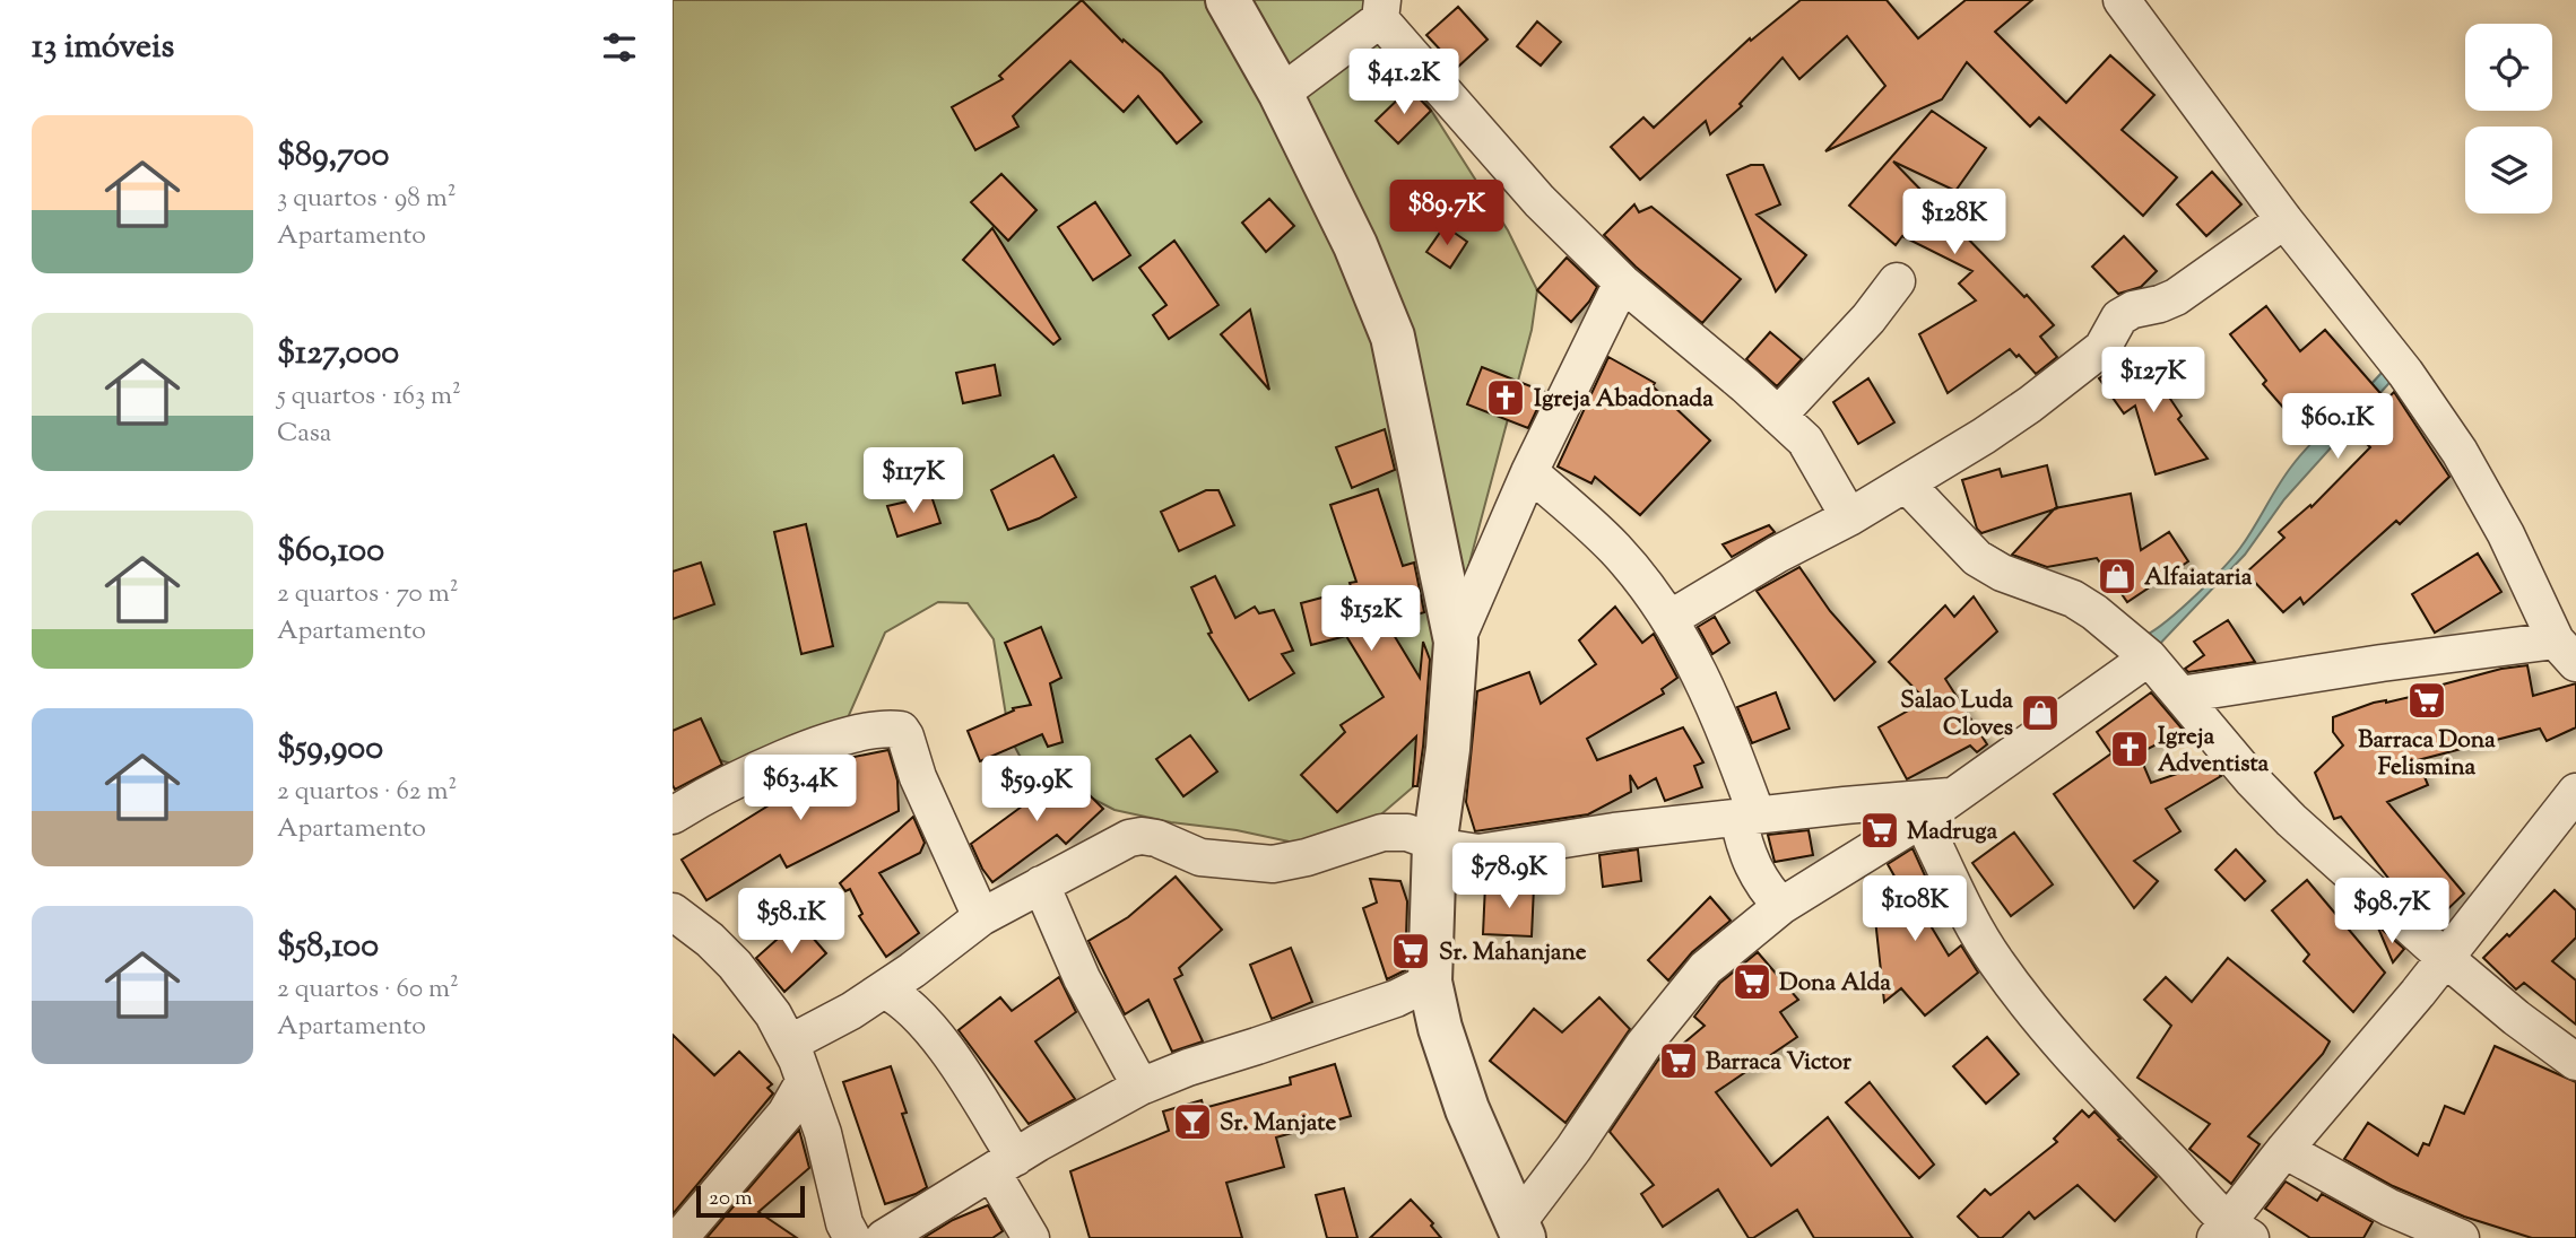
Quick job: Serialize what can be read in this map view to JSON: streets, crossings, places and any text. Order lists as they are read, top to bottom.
{
  "places": {
    "church": ["Igreja Abadonada", "Igreja Adventista"],
    "shop": ["Alfaiataria", "Salao Luda Cloves"],
    "supermarket": [
      "Barraca Dona Felismina",
      "Madruga",
      "Sr. Mahanjane",
      "Dona Alda",
      "Barraca Victor"
    ],
    "bar": ["Sr. Manjate"]
  },
  "scale_bar": "20 m",
  "page": {
    "heading": "13 imóveis",
    "price": [
      "$41.2K",
      "$89.7K",
      "$128K",
      "$127K",
      "$60.1K",
      "$117K",
      "$152K",
      "$63.4K",
      "$59.9K",
      "$78.9K",
      "$108K",
      "$98.7K",
      "$58.1K"
    ],
    "list": [
      {
        "name": "$89,700",
        "note": "3 quartos · 98 m² · Apartamento"
      },
      {
        "name": "$127,000",
        "note": "5 quartos · 163 m² · Casa"
      },
      {
        "name": "$60,100",
        "note": "2 quartos · 70 m² · Apartamento"
      },
      {
        "name": "$59,900",
        "note": "2 quartos · 62 m² · Apartamento"
      },
      {
        "name": "$58,100",
        "note": "2 quartos · 60 m² · Apartamento"
      }
    ],
    "scale": "20 m"
  }
}
